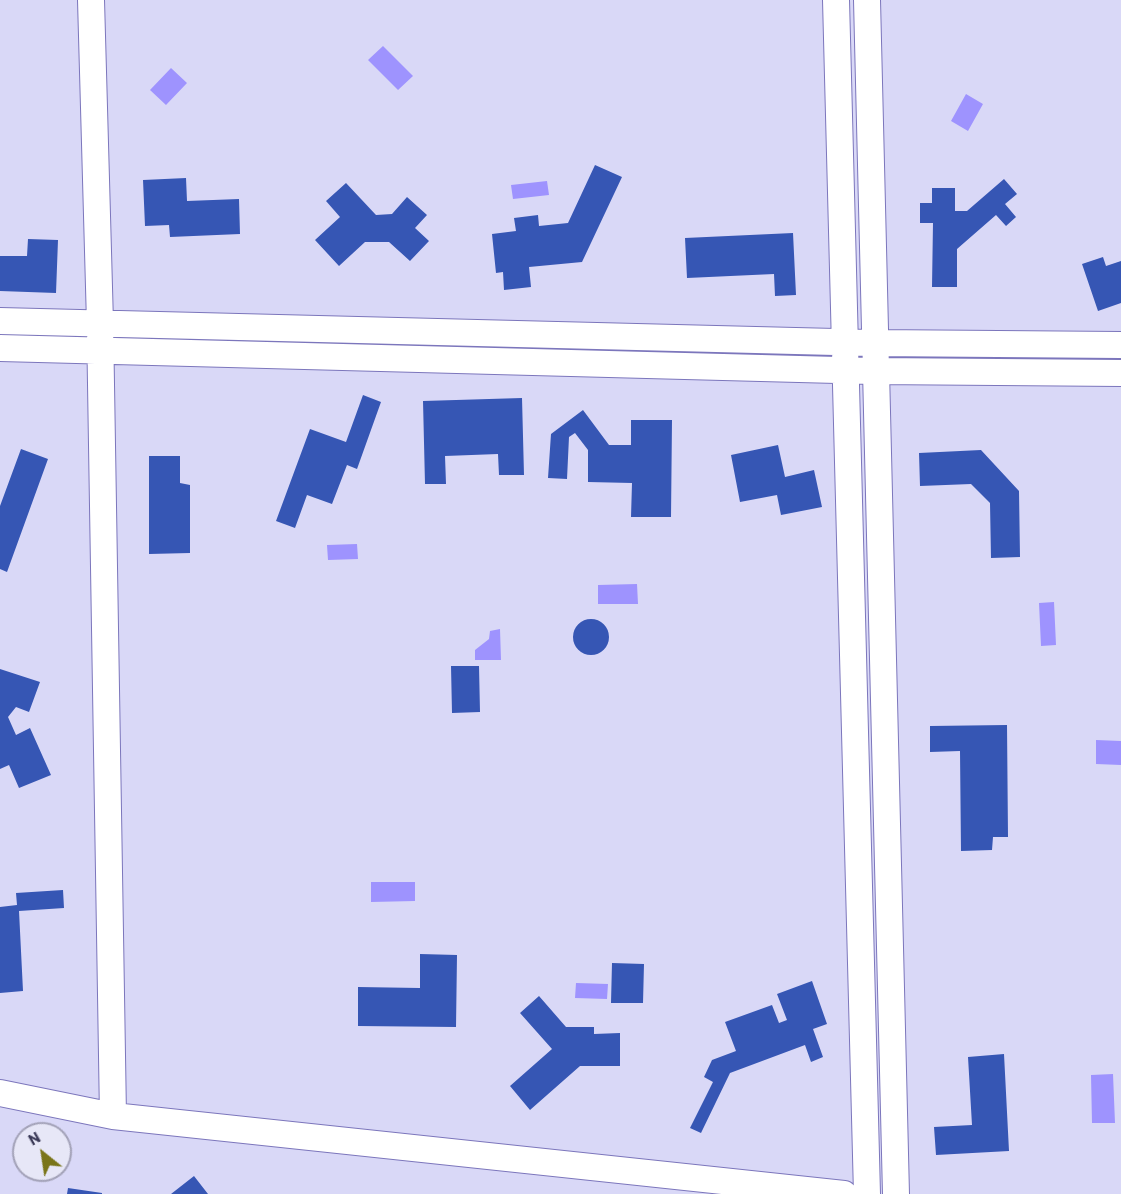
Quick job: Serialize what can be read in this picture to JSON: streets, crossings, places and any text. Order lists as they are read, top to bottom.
{
  "north": "top left"
}
